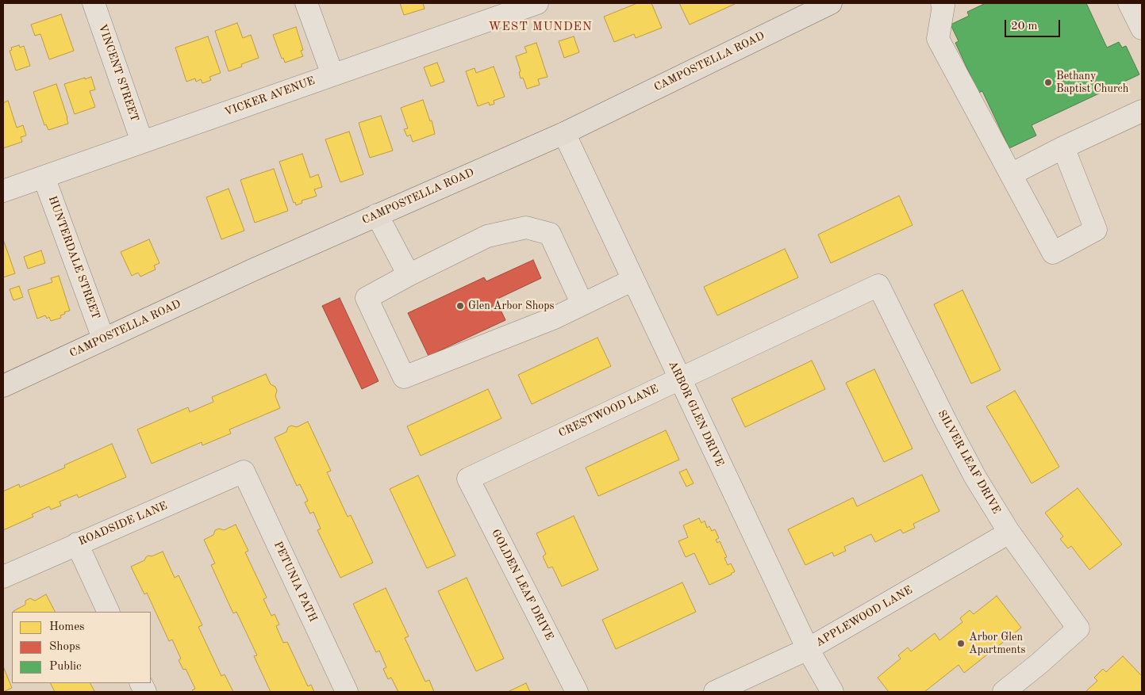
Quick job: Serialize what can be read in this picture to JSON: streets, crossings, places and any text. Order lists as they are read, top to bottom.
{
  "streets": {
    "main road": ["CAMPOSTELLA ROAD"],
    "street": [
      "VINCENT STREET",
      "VICKER AVENUE",
      "HUNTERDALE STREET",
      "CRESTWOOD LANE",
      "ARBOR GLEN DRIVE",
      "SILVER LEAF DRIVE",
      "ROADSIDE LANE",
      "PETUNIA PATH",
      "GOLDEN LEAF DRIVE",
      "APPLEWOOD LANE"
    ]
  },
  "crossings": [
    ["CAMPOSTELLA ROAD", "HUNTERDALE STREET"],
    ["CAMPOSTELLA ROAD", "ARBOR GLEN DRIVE"],
    ["VINCENT STREET", "VICKER AVENUE"],
    ["VICKER AVENUE", "HUNTERDALE STREET"],
    ["CRESTWOOD LANE", "ARBOR GLEN DRIVE"],
    ["CRESTWOOD LANE", "SILVER LEAF DRIVE"],
    ["CRESTWOOD LANE", "GOLDEN LEAF DRIVE"],
    ["ARBOR GLEN DRIVE", "APPLEWOOD LANE"],
    ["SILVER LEAF DRIVE", "APPLEWOOD LANE"],
    ["ROADSIDE LANE", "PETUNIA PATH"]
  ],
  "districts": ["WEST MUNDEN"],
  "places": ["Bethany Baptist Church", "Glen Arbor Shops", "Arbor Glen Apartments"],
  "legend": ["Homes", "Shops", "Public"],
  "scale_bar": "20 m"
}
